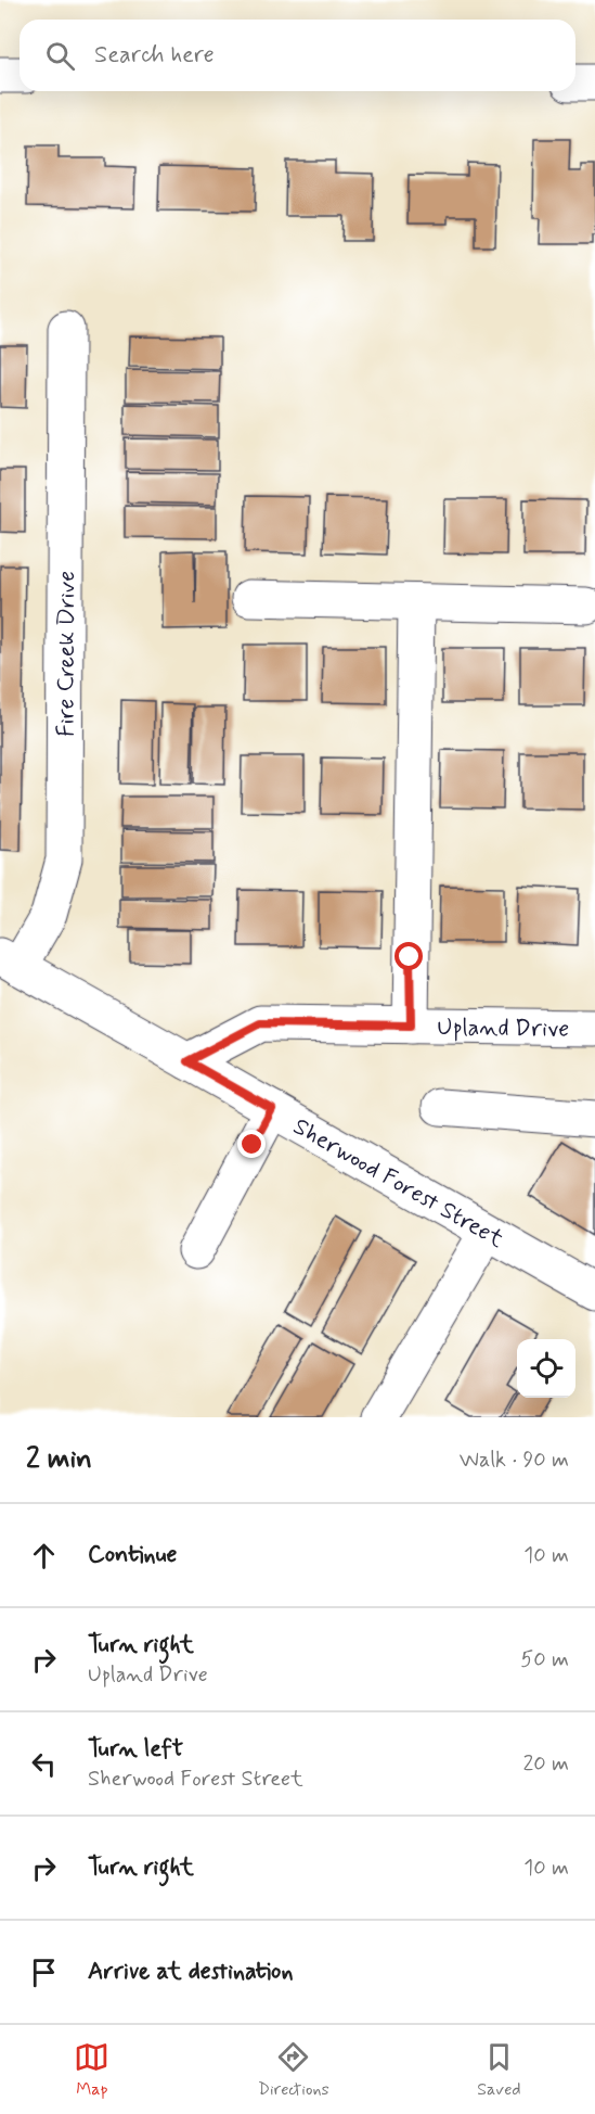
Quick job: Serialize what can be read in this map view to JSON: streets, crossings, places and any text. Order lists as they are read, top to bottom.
{
  "streets": {
    "street": ["Fire Creek Drive", "Upland Drive", "Sherwood Forest Street"]
  },
  "crossings": [
    ["Fire Creek Drive", "Sherwood Forest Street"],
    ["Upland Drive", "Sherwood Forest Street"]
  ],
  "page": {
    "search": "Search here",
    "heading": ["2 min", "Walk · 90 m"],
    "list": [
      ["Continue", "10 m"],
      ["Turn right", "Upland Drive", "50 m"],
      ["Turn left", "Sherwood Forest Street", "20 m"],
      ["Turn right", "10 m"],
      "Arrive at destination"
    ],
    "nav": ["Map", "Directions", "Saved"]
  }
}
